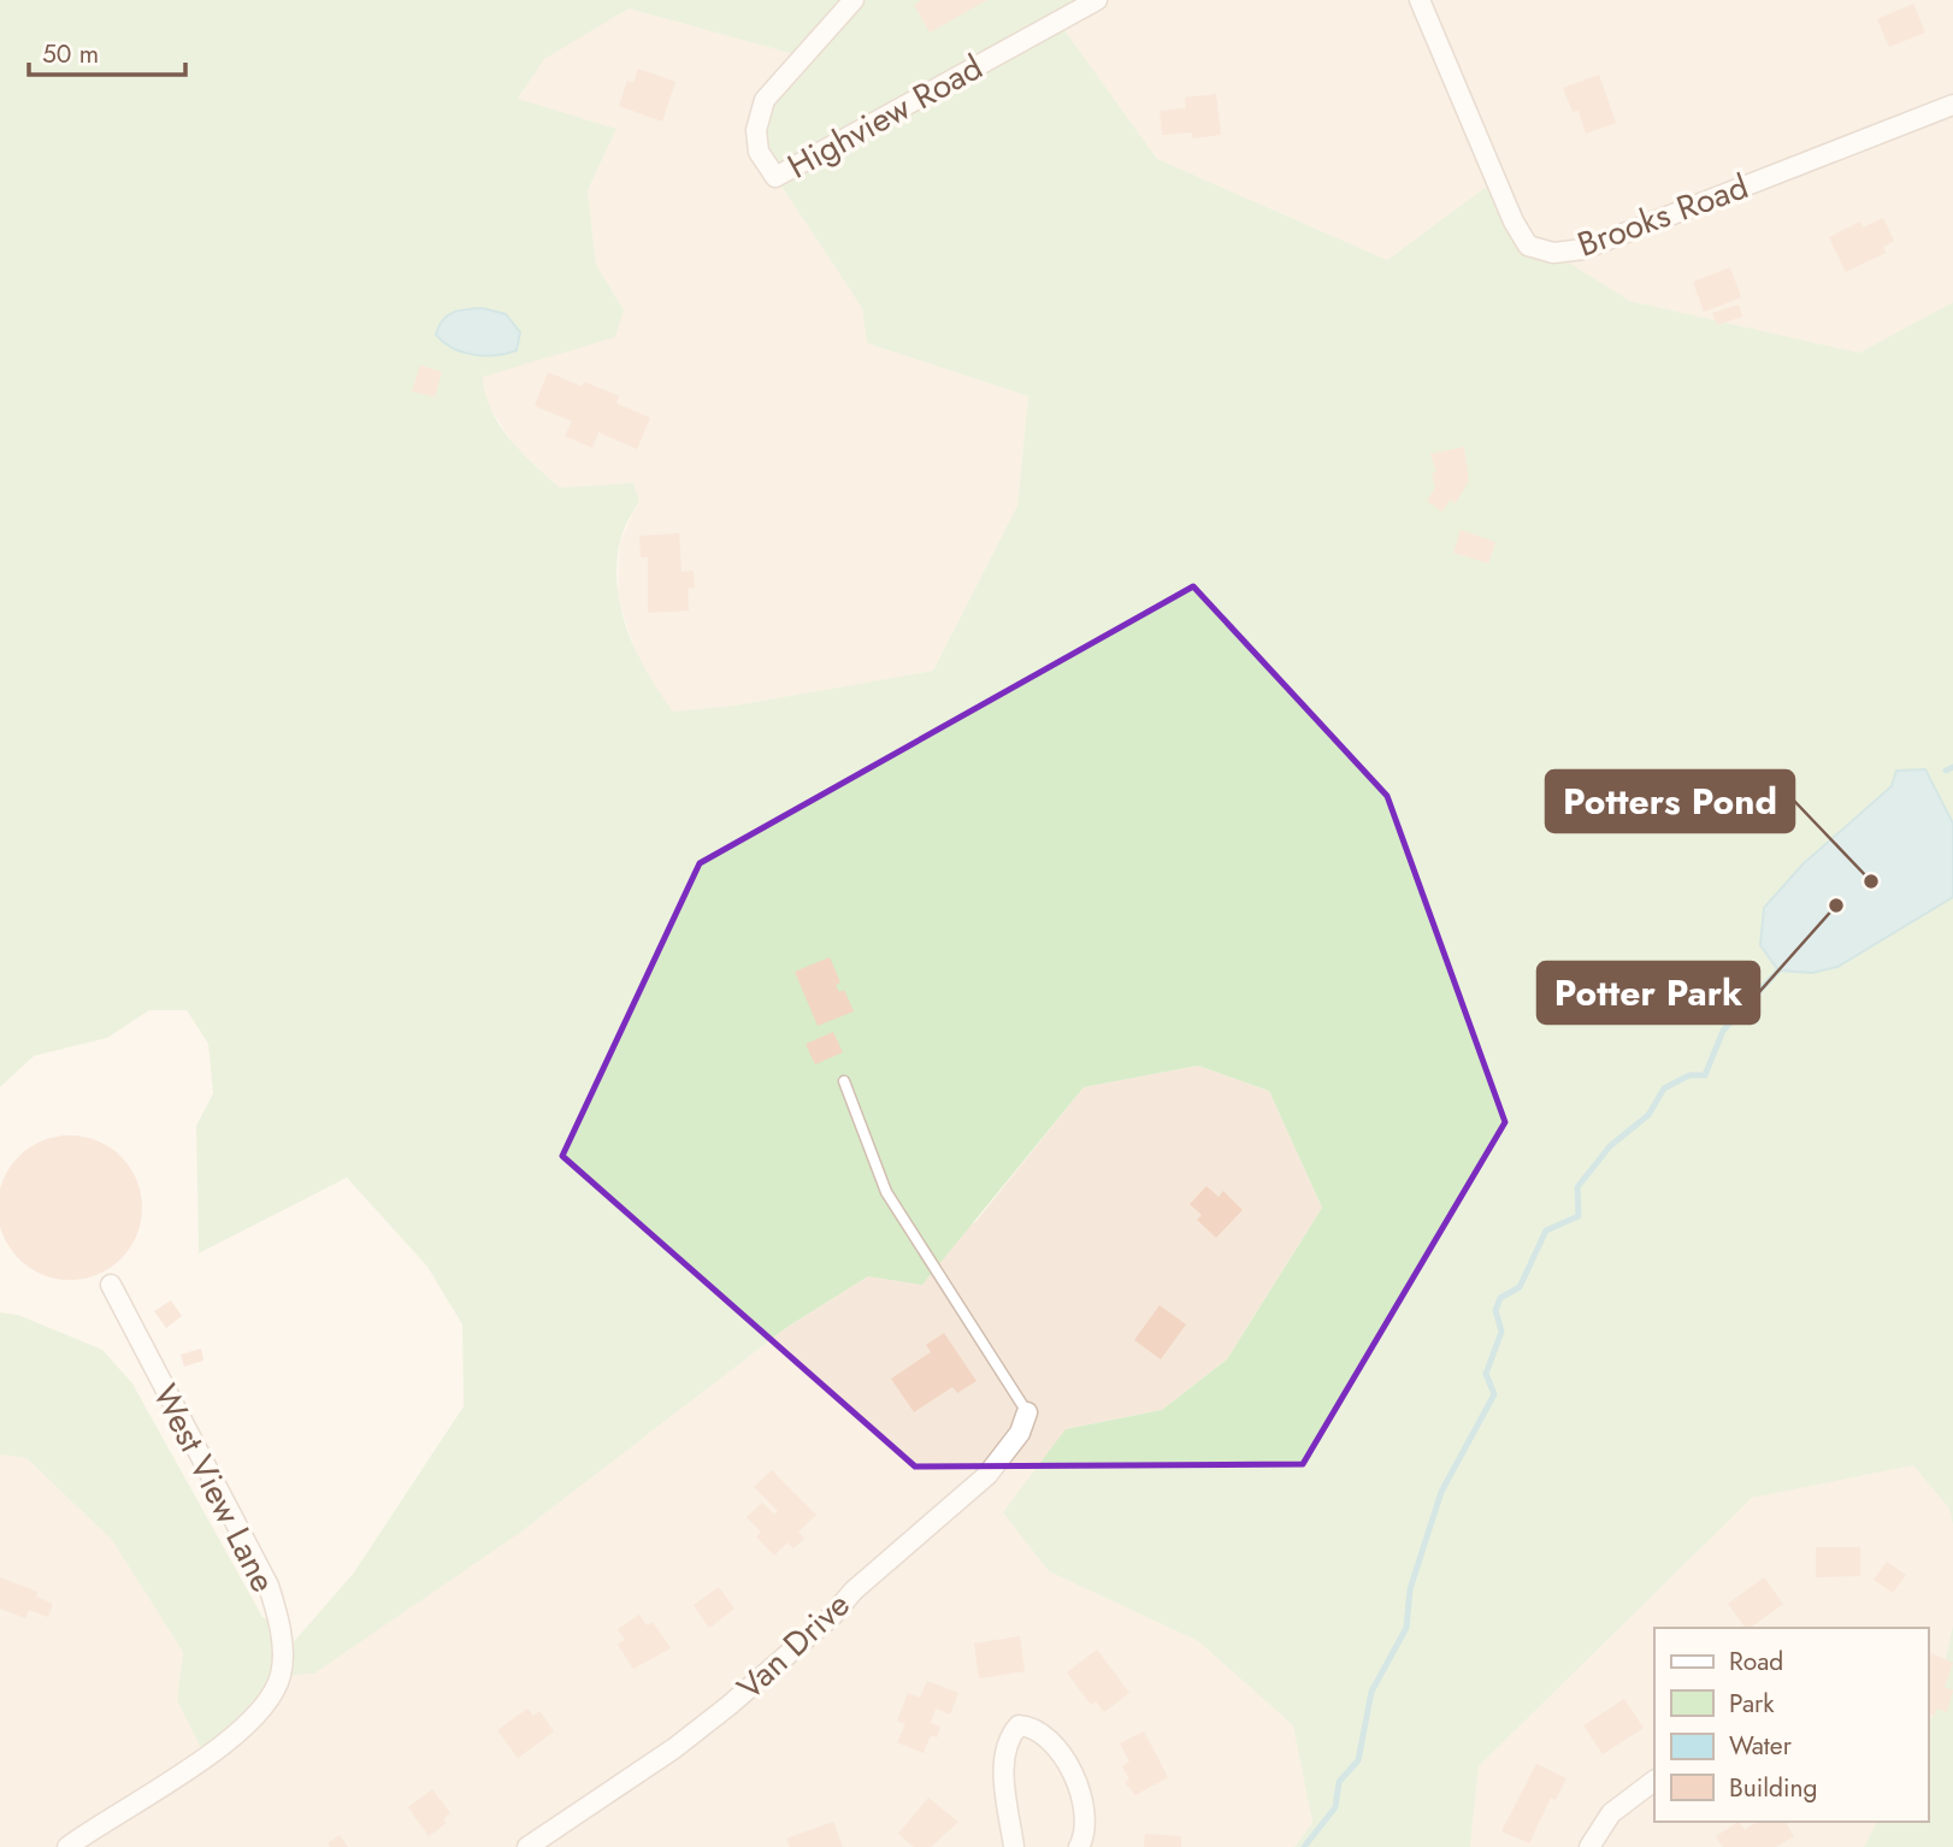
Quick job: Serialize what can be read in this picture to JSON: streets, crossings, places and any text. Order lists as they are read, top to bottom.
{
  "streets": {
    "street": [
      "Highview Road",
      "Brooks Road",
      "West View Lane",
      "Van Drive"
    ]
  },
  "places": ["Potters Pond", "Potter Park"],
  "legend": [
    "Road",
    "Park",
    "Water",
    "Building"
  ],
  "scale_bar": "50 m"
}
